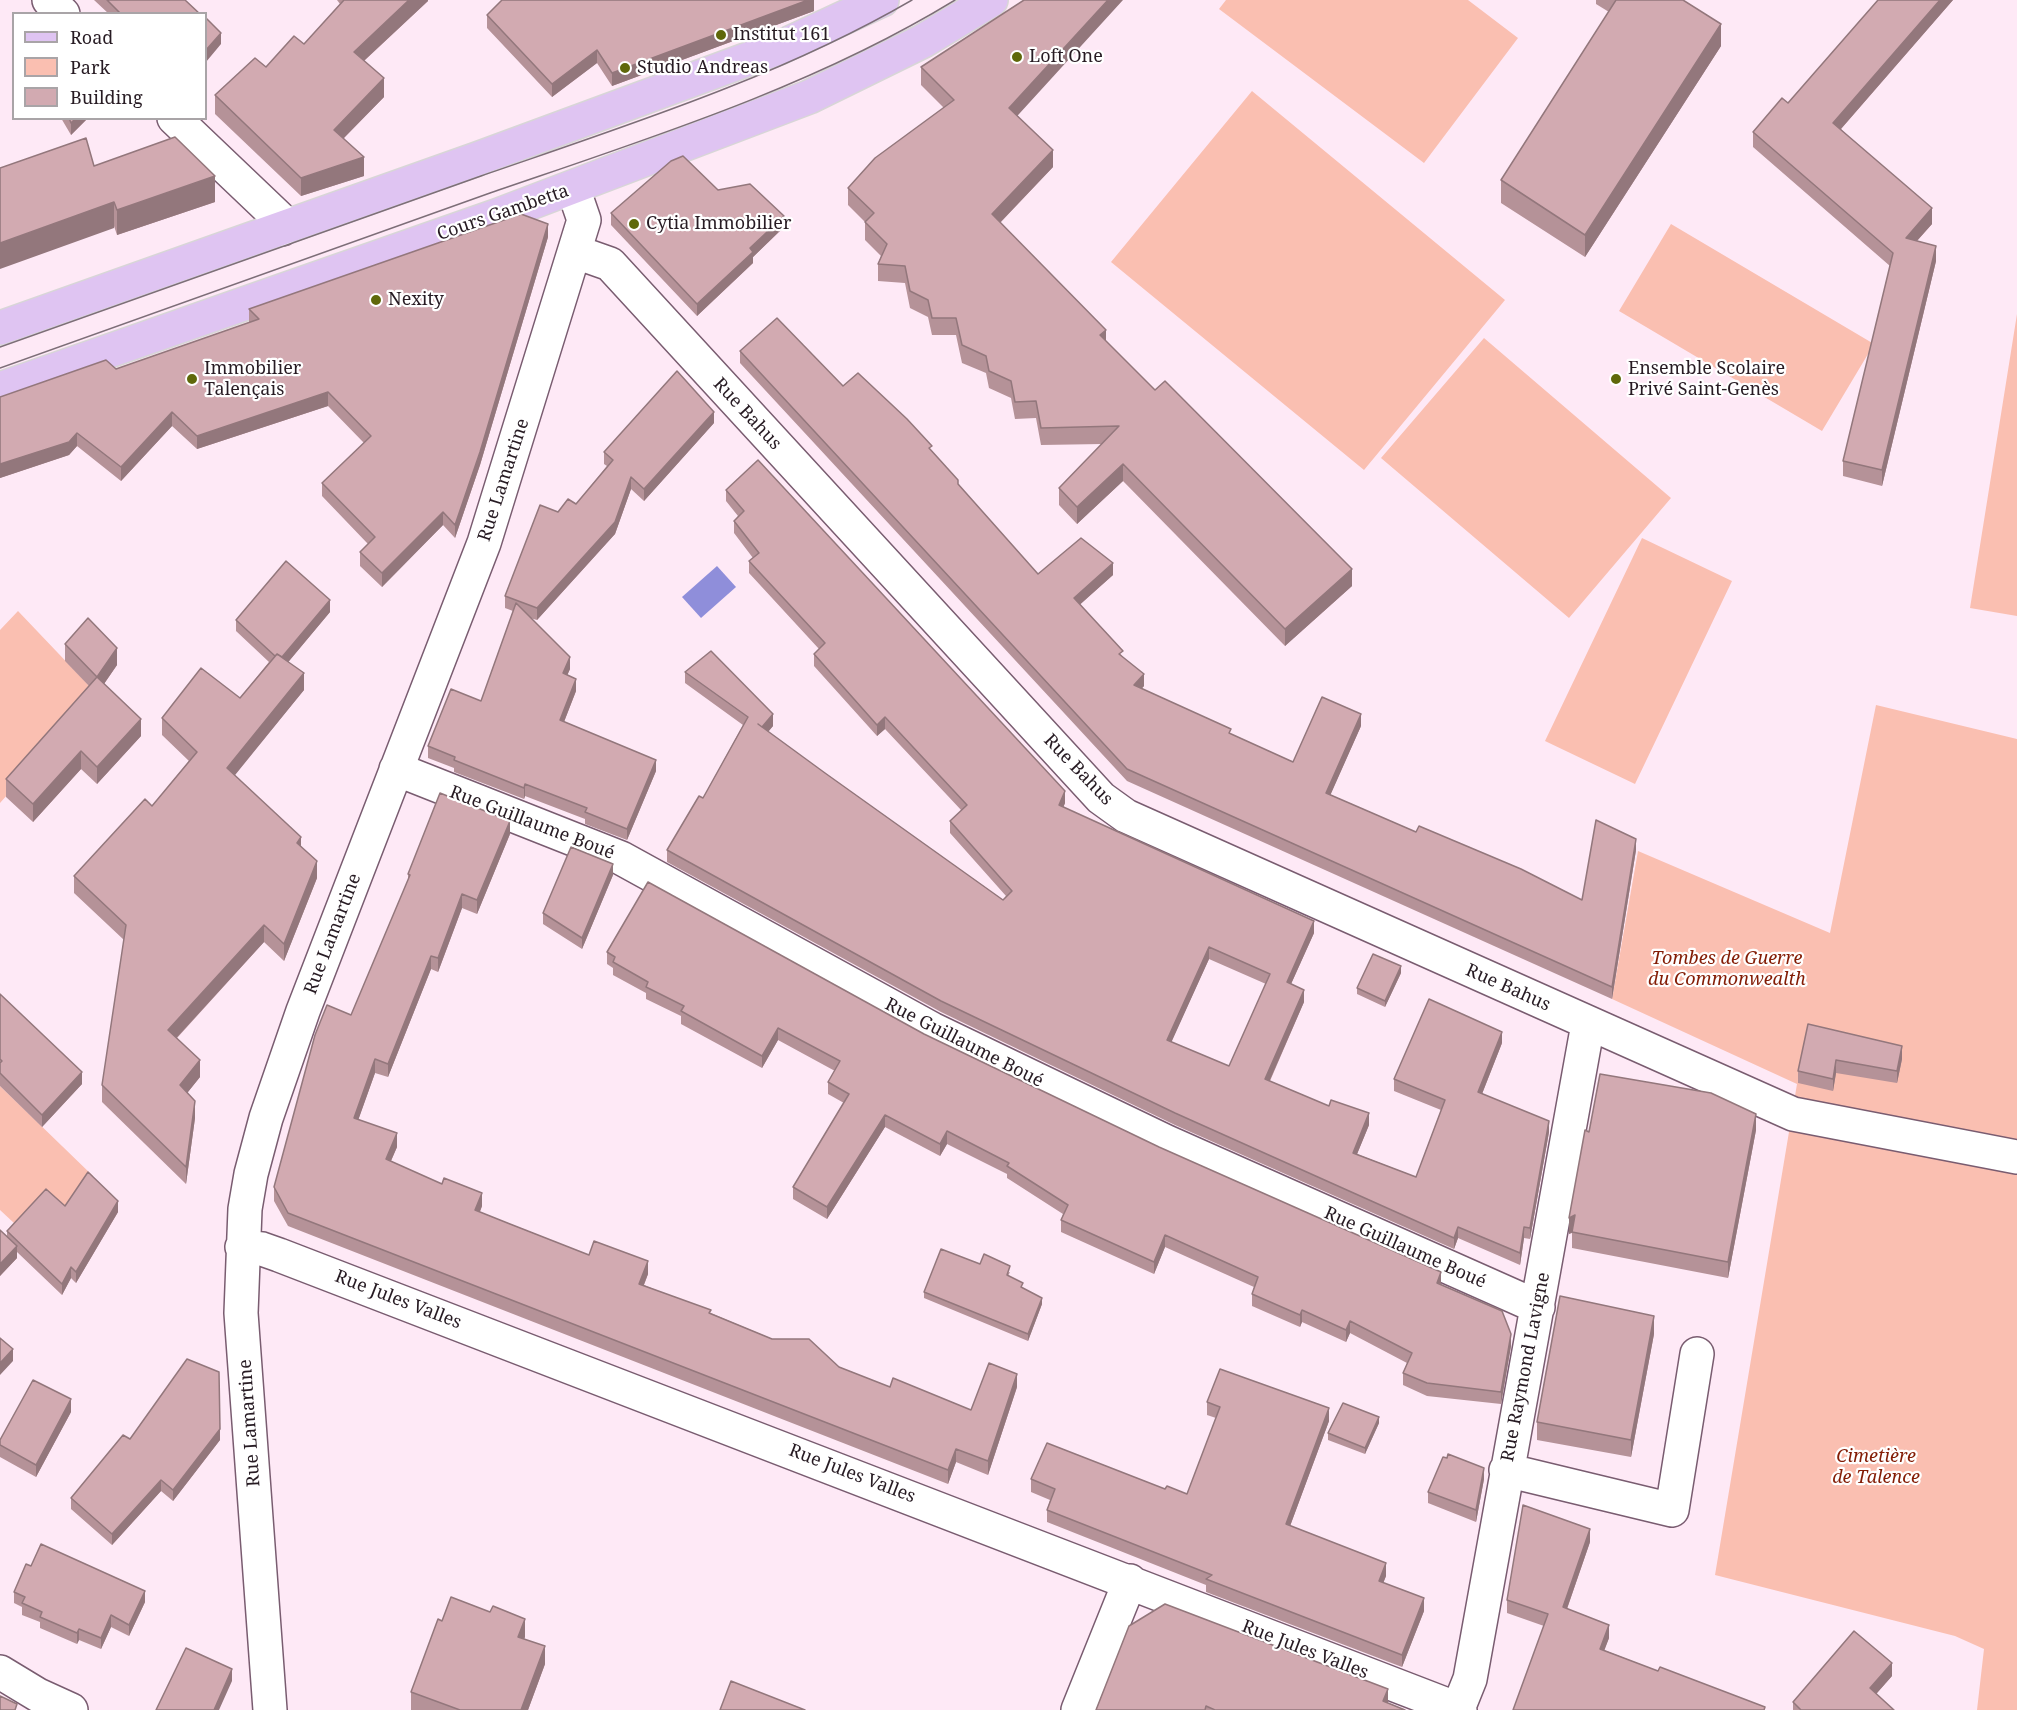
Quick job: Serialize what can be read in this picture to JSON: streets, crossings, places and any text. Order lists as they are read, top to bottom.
{
  "streets": {
    "main road": ["Cours Gambetta"],
    "street": [
      "Rue Bahus",
      "Rue Lamartine",
      "Rue Guillaume Boué",
      "Rue Jules Valles",
      "Rue Raymond Lavigne"
    ]
  },
  "crossings": [
    ["Cours Gambetta", "Rue Lamartine"],
    ["Rue Bahus", "Rue Lamartine"],
    ["Rue Bahus", "Rue Raymond Lavigne"],
    ["Rue Lamartine", "Rue Guillaume Boué"],
    ["Rue Lamartine", "Rue Jules Valles"],
    ["Rue Guillaume Boué", "Rue Raymond Lavigne"],
    ["Rue Jules Valles", "Rue Raymond Lavigne"]
  ],
  "parks": ["Tombes de Guerre du Commonwealth", "Cimetière de Talence"],
  "places": [
    "Institut 161",
    "Loft One",
    "Studio Andreas",
    "Cytia Immobilier",
    "Nexity",
    "Immobilier Talençais",
    "Ensemble Scolaire Privé Saint-Genès"
  ],
  "legend": ["Road", "Park", "Building"]
}
